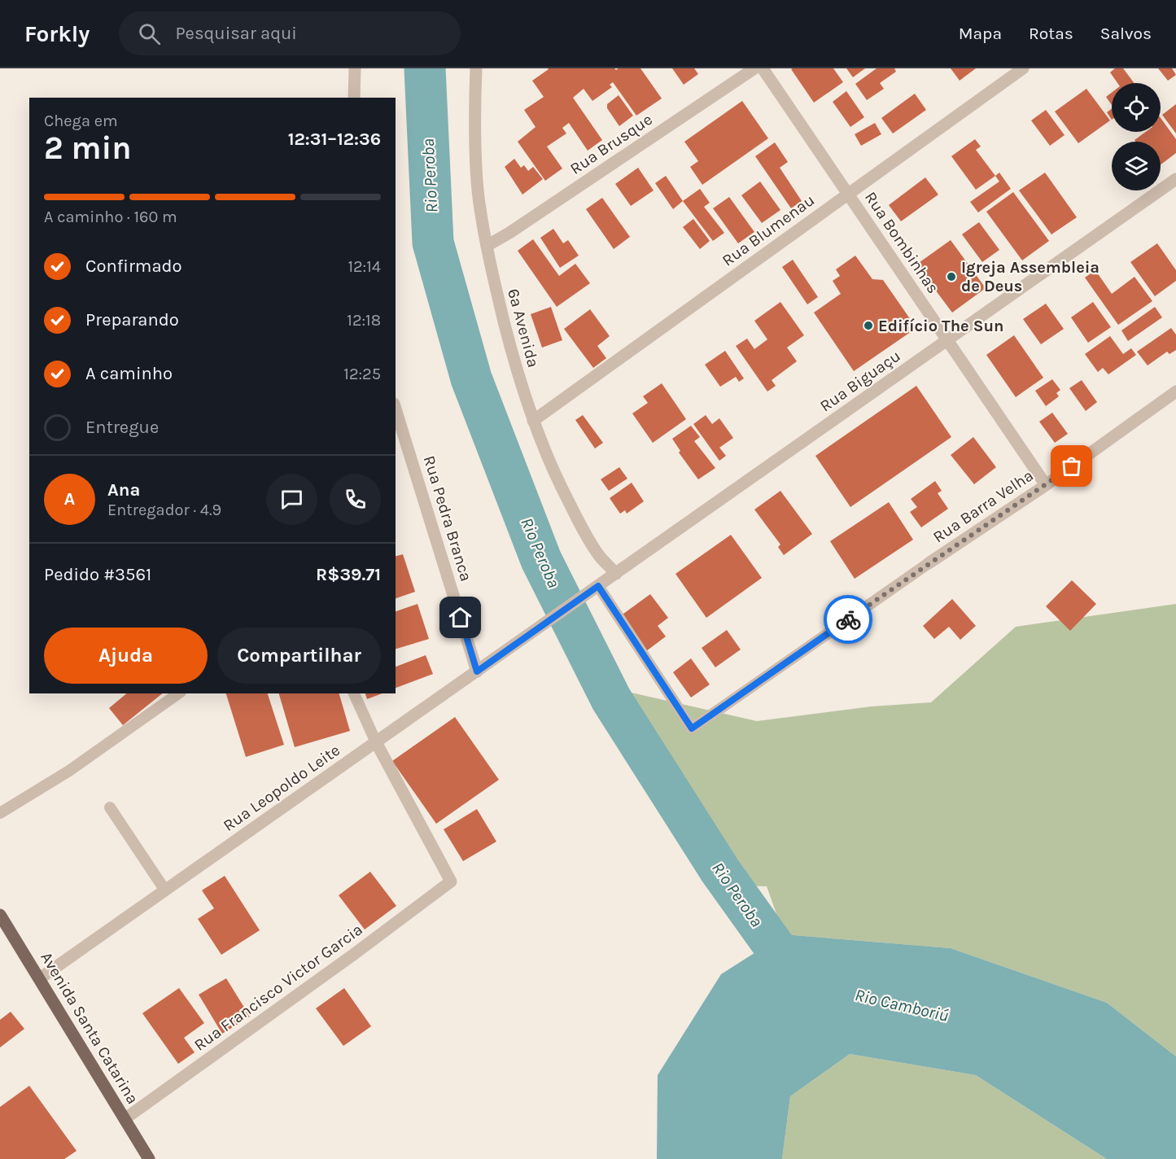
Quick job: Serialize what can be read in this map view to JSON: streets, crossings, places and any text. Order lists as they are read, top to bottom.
{
  "streets": {
    "main road": ["Avenida Santa Catarina"],
    "street": [
      "Rua Brusque",
      "Rua Blumenau",
      "Rua Bombinhas",
      "6ª Avenida",
      "Rua Biguaçu",
      "Rua Barra Velha",
      "Rua Pedra Branca",
      "Rua Leopoldo Leite",
      "Rua Francisco Victor Garcia"
    ]
  },
  "crossings": [
    ["Rua Brusque", "6ª Avenida"],
    ["Rua Blumenau", "Rua Bombinhas"],
    ["Rua Blumenau", "6ª Avenida"],
    ["Rua Bombinhas", "Rua Biguaçu"],
    ["Rua Bombinhas", "Rua Barra Velha"],
    ["6ª Avenida", "Rua Biguaçu"],
    ["Rua Biguaçu", "Rua Leopoldo Leite"],
    ["Rua Pedra Branca", "Rua Leopoldo Leite"],
    ["Rua Leopoldo Leite", "Rua Francisco Victor Garcia"],
    ["Rua Leopoldo Leite", "Avenida Santa Catarina"],
    ["Rua Francisco Victor Garcia", "Avenida Santa Catarina"]
  ],
  "water": ["Rio Peroba", "Rio Camboriú"],
  "places": ["Igreja Assembleia de Deus", "Edifício The Sun"],
  "page": {
    "header": "Forkly",
    "search": "Pesquisar aqui",
    "nav": ["Mapa", "Rotas", "Salvos"],
    "heading": ["2 min", "Chega em", "12:31–12:36"],
    "panel": [
      "Ana",
      "Entregador · 4.9",
      "Pedido #3561",
      "R$39.71"
    ],
    "bar": "A caminho · 160 m",
    "list": [
      ["Confirmado", "12:14"],
      ["Preparando", "12:18"],
      ["A caminho", "12:25"],
      "Entregue"
    ],
    "round": "A",
    "buttons": ["Ajuda", "Compartilhar"]
  }
}
